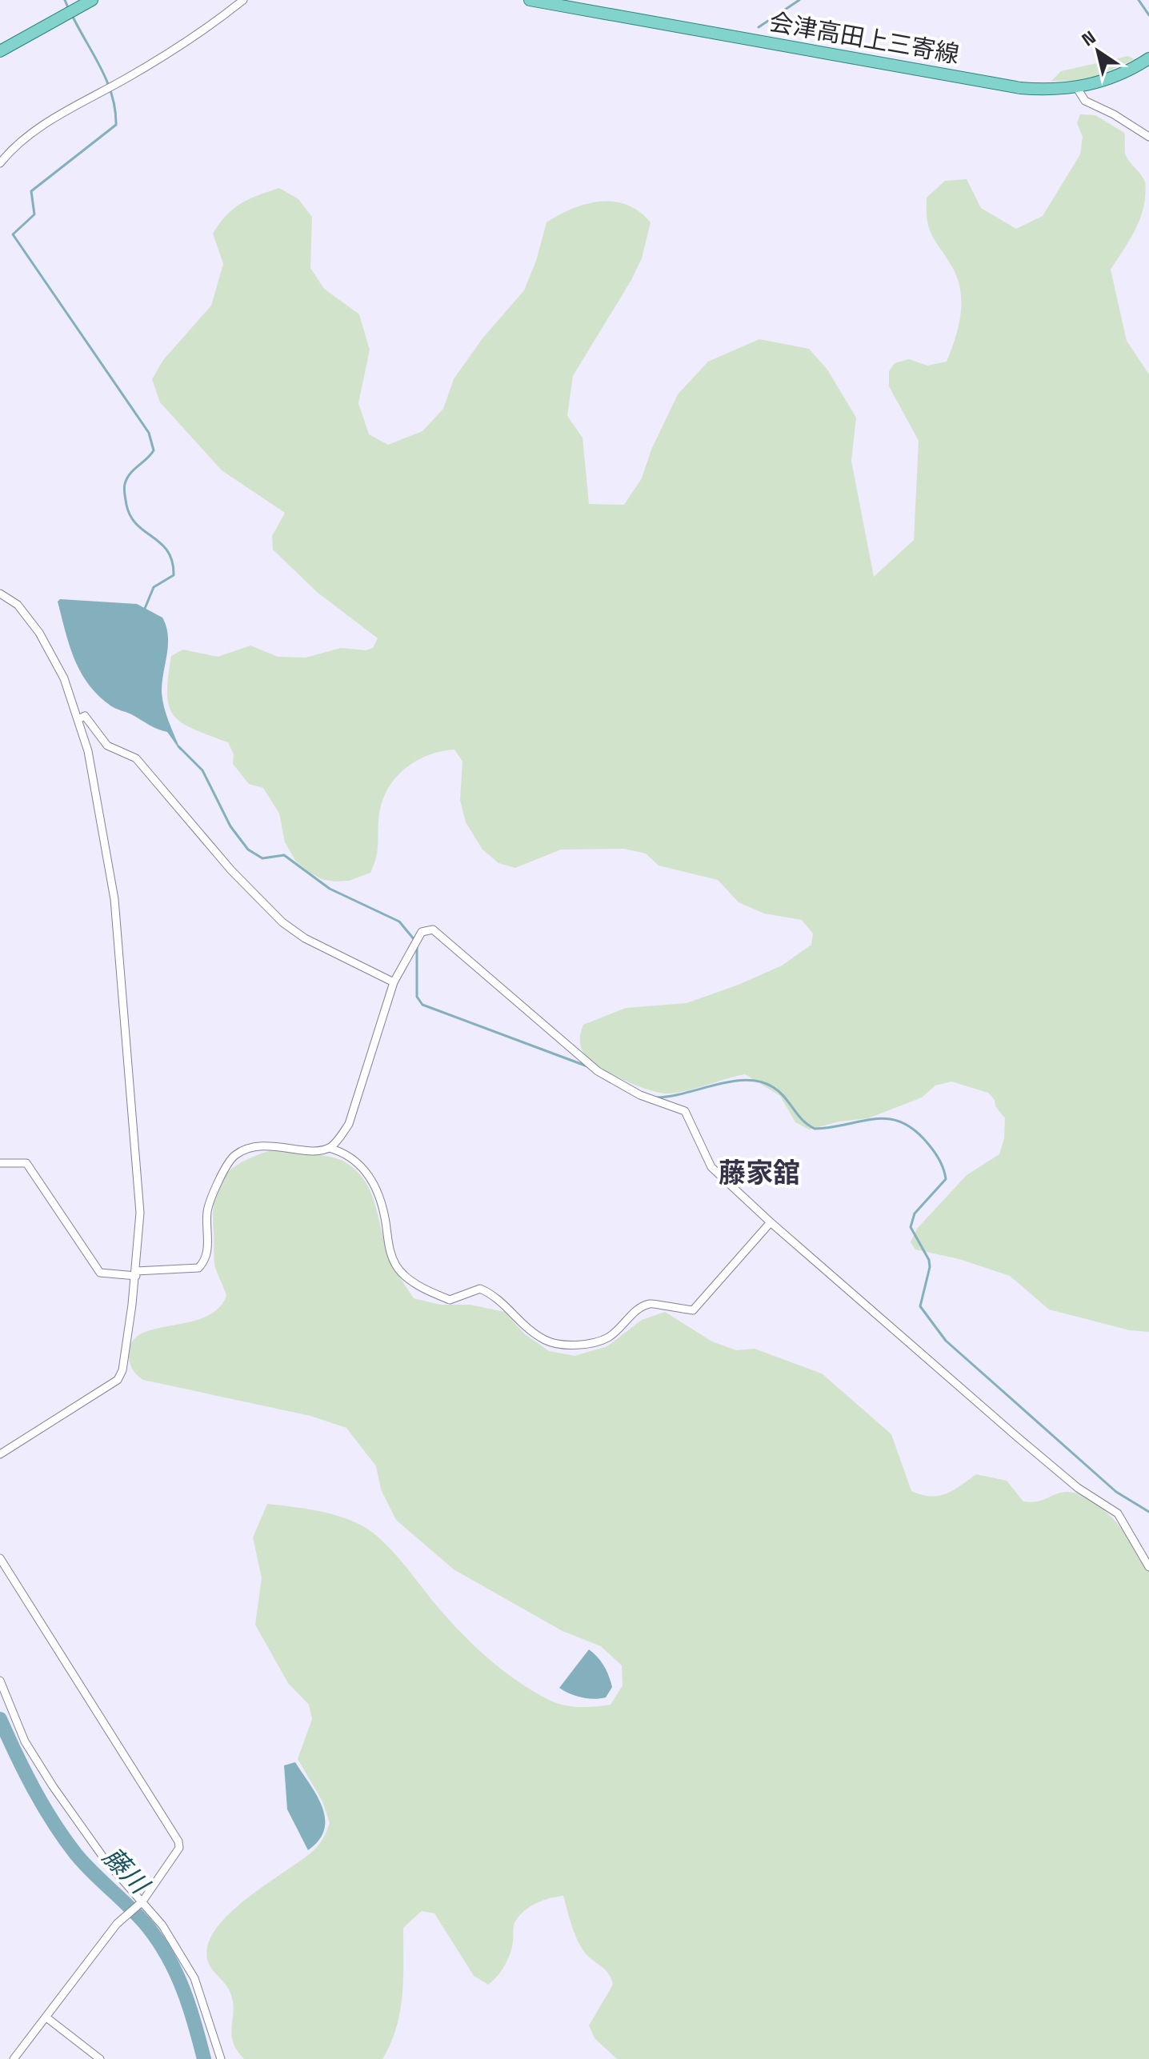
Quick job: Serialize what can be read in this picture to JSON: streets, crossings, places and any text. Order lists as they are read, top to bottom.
{
  "streets": {
    "main road": ["会津高田上三寄線"]
  },
  "districts": ["藤家舘"],
  "water": ["藤川"],
  "north": "top left"
}
